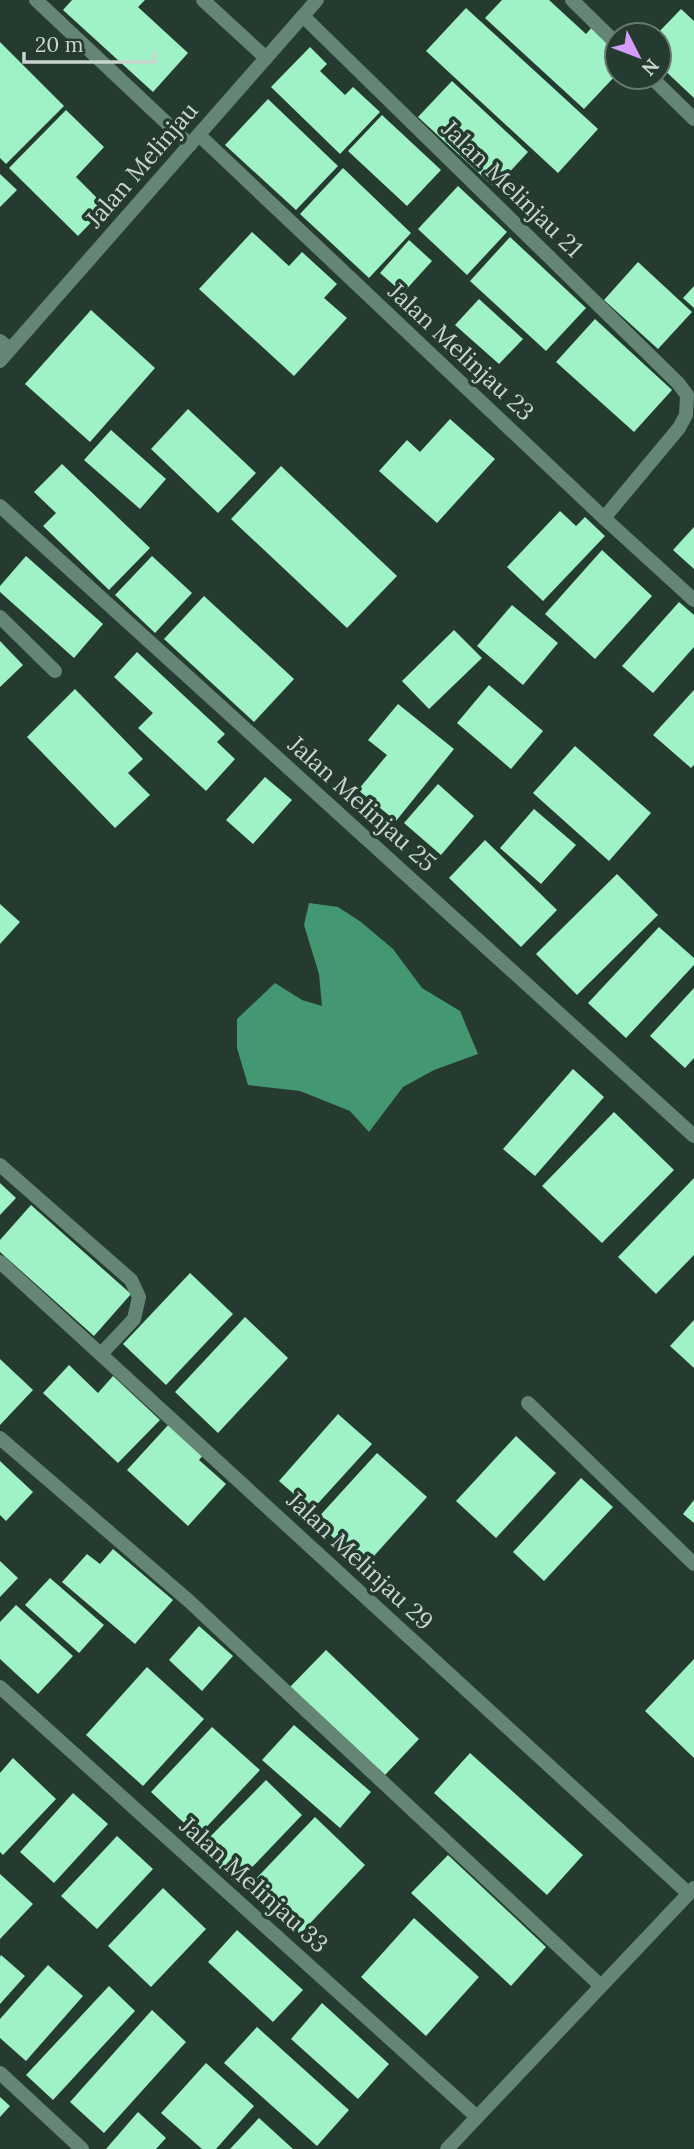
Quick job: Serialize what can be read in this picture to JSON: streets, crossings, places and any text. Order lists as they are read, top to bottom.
{
  "streets": {
    "street": [
      "Jalan Melinjau",
      "Jalan Melinjau 21",
      "Jalan Melinjau 23",
      "Jalan Melinjau 25",
      "Jalan Melinjau 29",
      "Jalan Melinjau 33"
    ]
  },
  "crossings": [
    ["Jalan Melinjau", "Jalan Melinjau 21"],
    ["Jalan Melinjau", "Jalan Melinjau 23"],
    ["Jalan Melinjau 21", "Jalan Melinjau 23"]
  ],
  "scale_bar": "20 m",
  "north": "bottom right"
}
